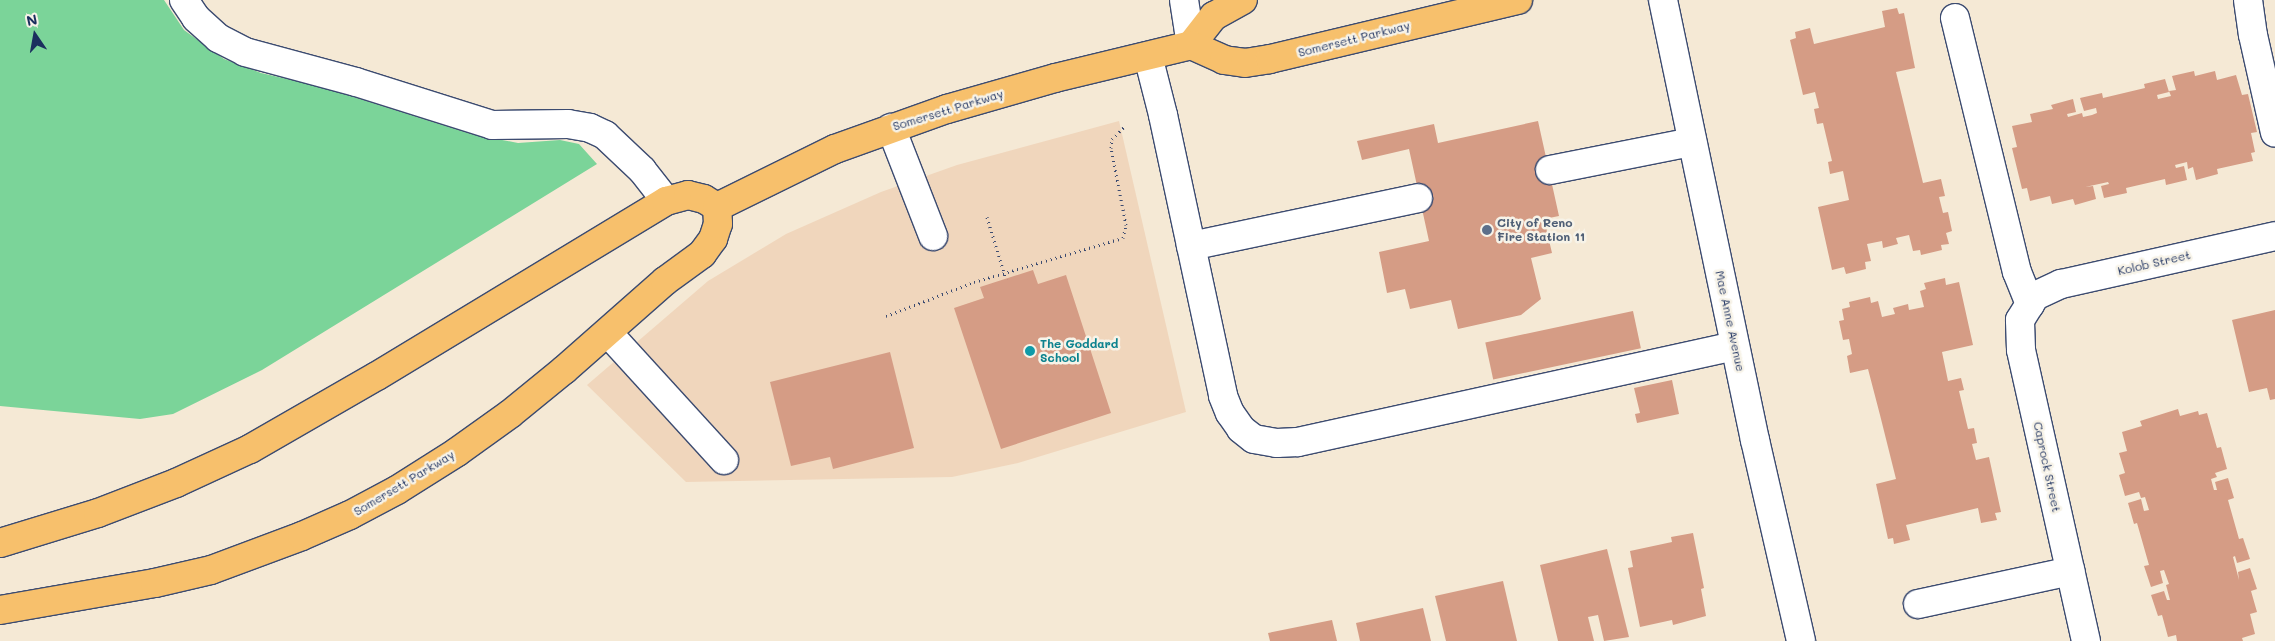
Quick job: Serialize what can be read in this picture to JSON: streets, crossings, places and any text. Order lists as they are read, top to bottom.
{
  "streets": {
    "main road": ["Somersett Parkway"],
    "street": ["Kolob Street", "Mae Anne Avenue", "Caprock Street"]
  },
  "crossings": [
    ["Kolob Street", "Caprock Street"]
  ],
  "places": ["City of Reno Fire Station 11", "The Goddard School"],
  "north": "top"
}
